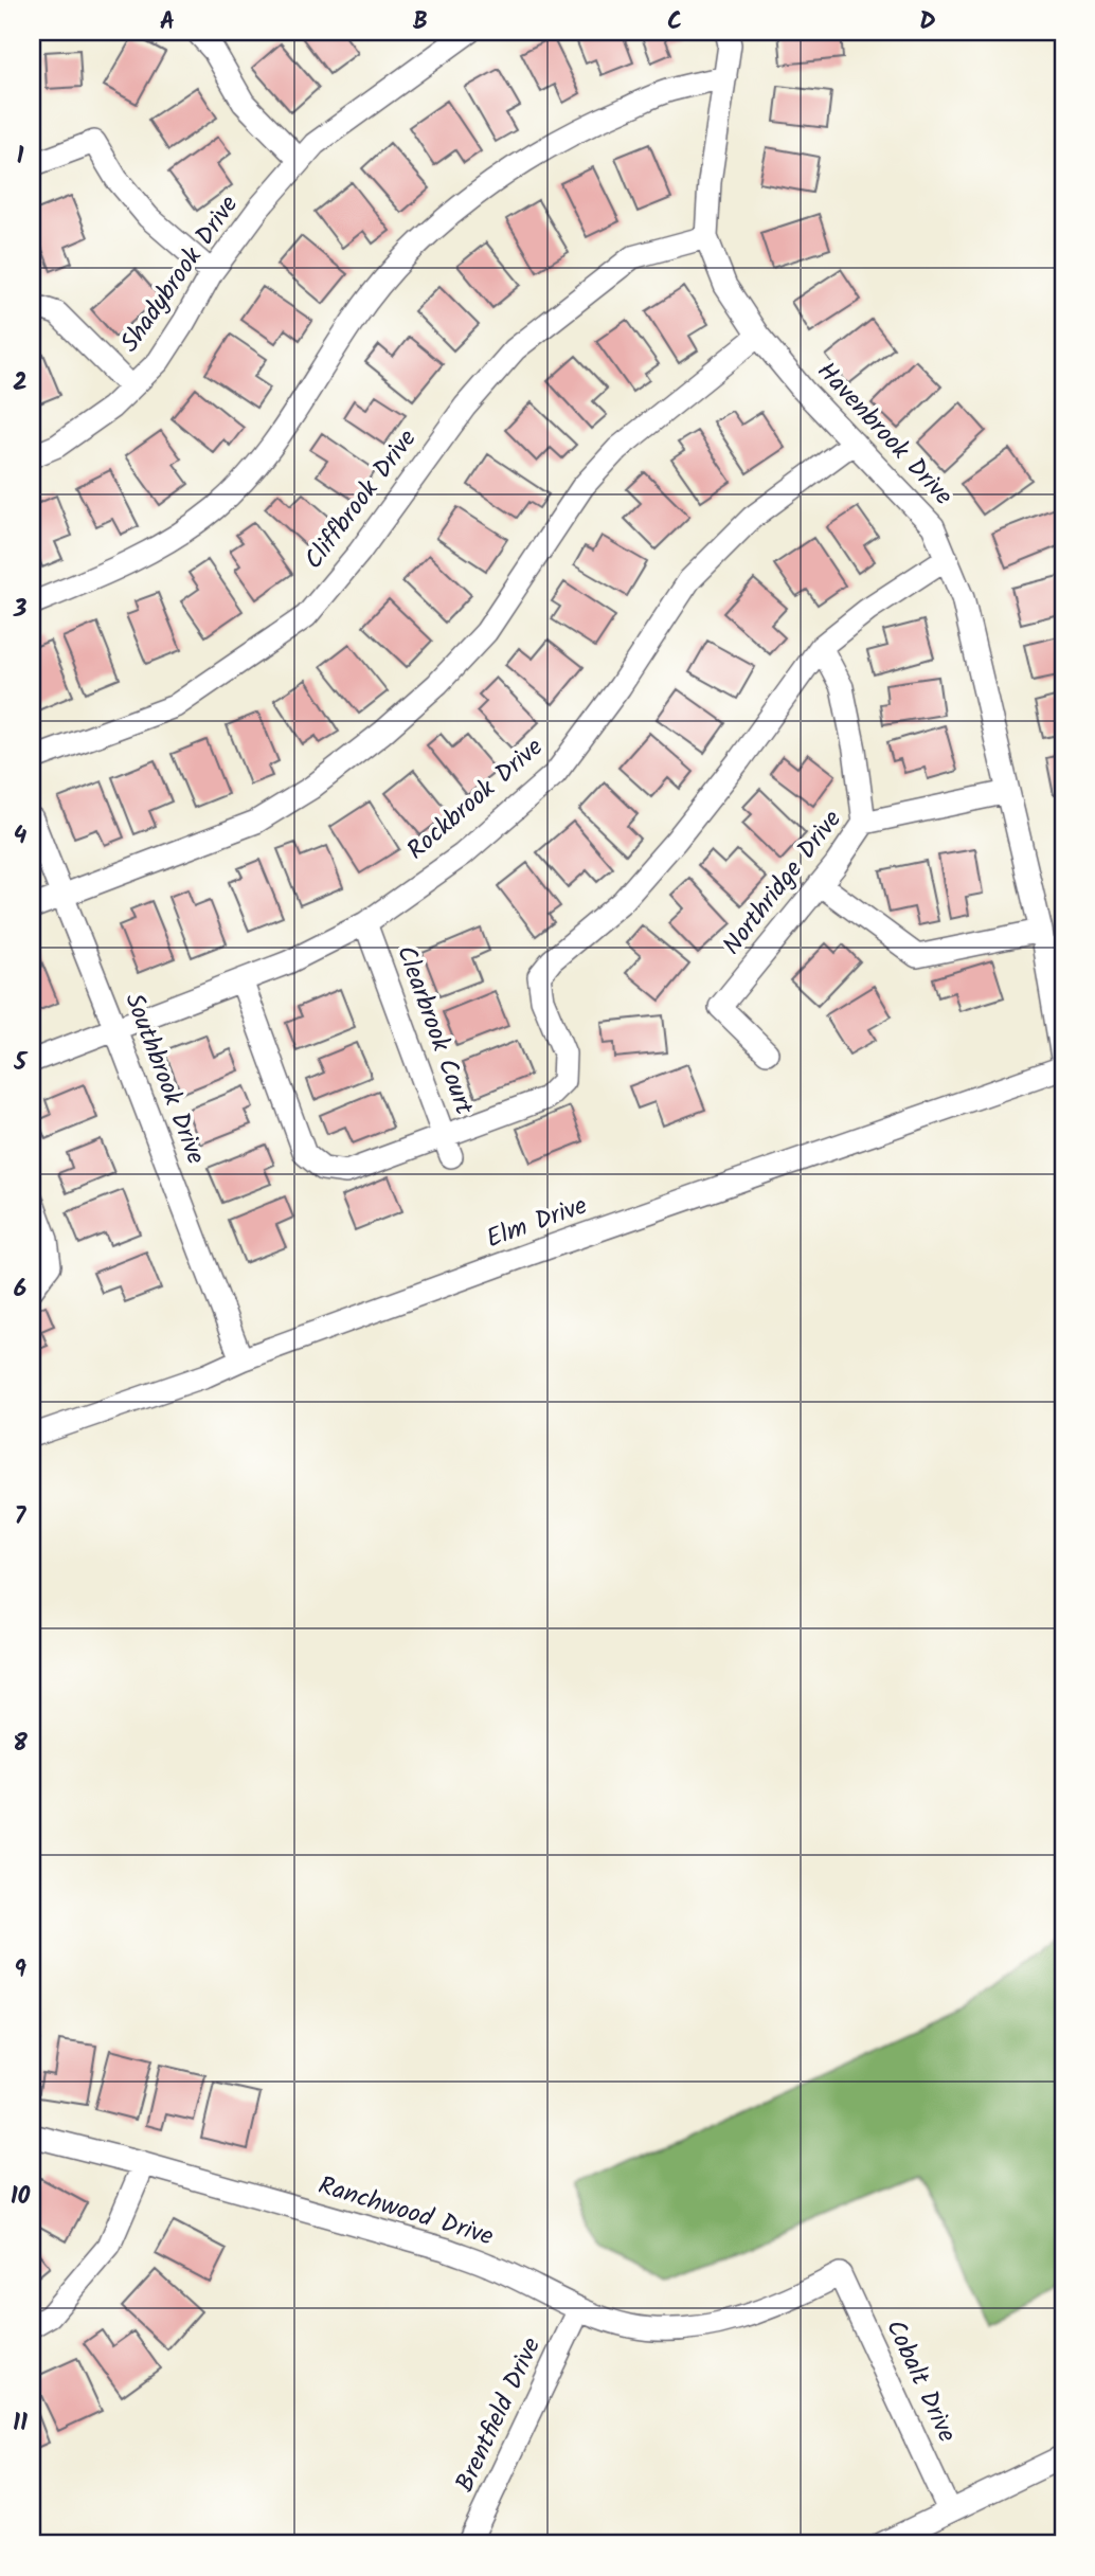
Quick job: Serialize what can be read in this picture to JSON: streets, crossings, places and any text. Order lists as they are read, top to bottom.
{
  "streets": {
    "street": [
      "Shadybrook Drive",
      "Havenbrook Drive",
      "Cliffbrook Drive",
      "Rockbrook Drive",
      "Northridge Drive",
      "Clearbrook Court",
      "Southbrook Drive",
      "Elm Drive",
      "Ranchwood Drive",
      "Cobalt Drive",
      "Brentfield Drive"
    ]
  },
  "crossings": [
    ["Havenbrook Drive", "Cliffbrook Drive"],
    ["Havenbrook Drive", "Rockbrook Drive"],
    ["Havenbrook Drive", "Northridge Drive"],
    ["Havenbrook Drive", "Elm Drive"],
    ["Rockbrook Drive", "Clearbrook Court"],
    ["Rockbrook Drive", "Southbrook Drive"],
    ["Southbrook Drive", "Elm Drive"],
    ["Ranchwood Drive", "Cobalt Drive"],
    ["Ranchwood Drive", "Brentfield Drive"]
  ],
  "grid": {
    "columns": [
      "A",
      "B",
      "C",
      "D"
    ],
    "rows": [
      "1",
      "2",
      "3",
      "4",
      "5",
      "6",
      "7",
      "8",
      "9",
      "10",
      "11"
    ]
  }
}
